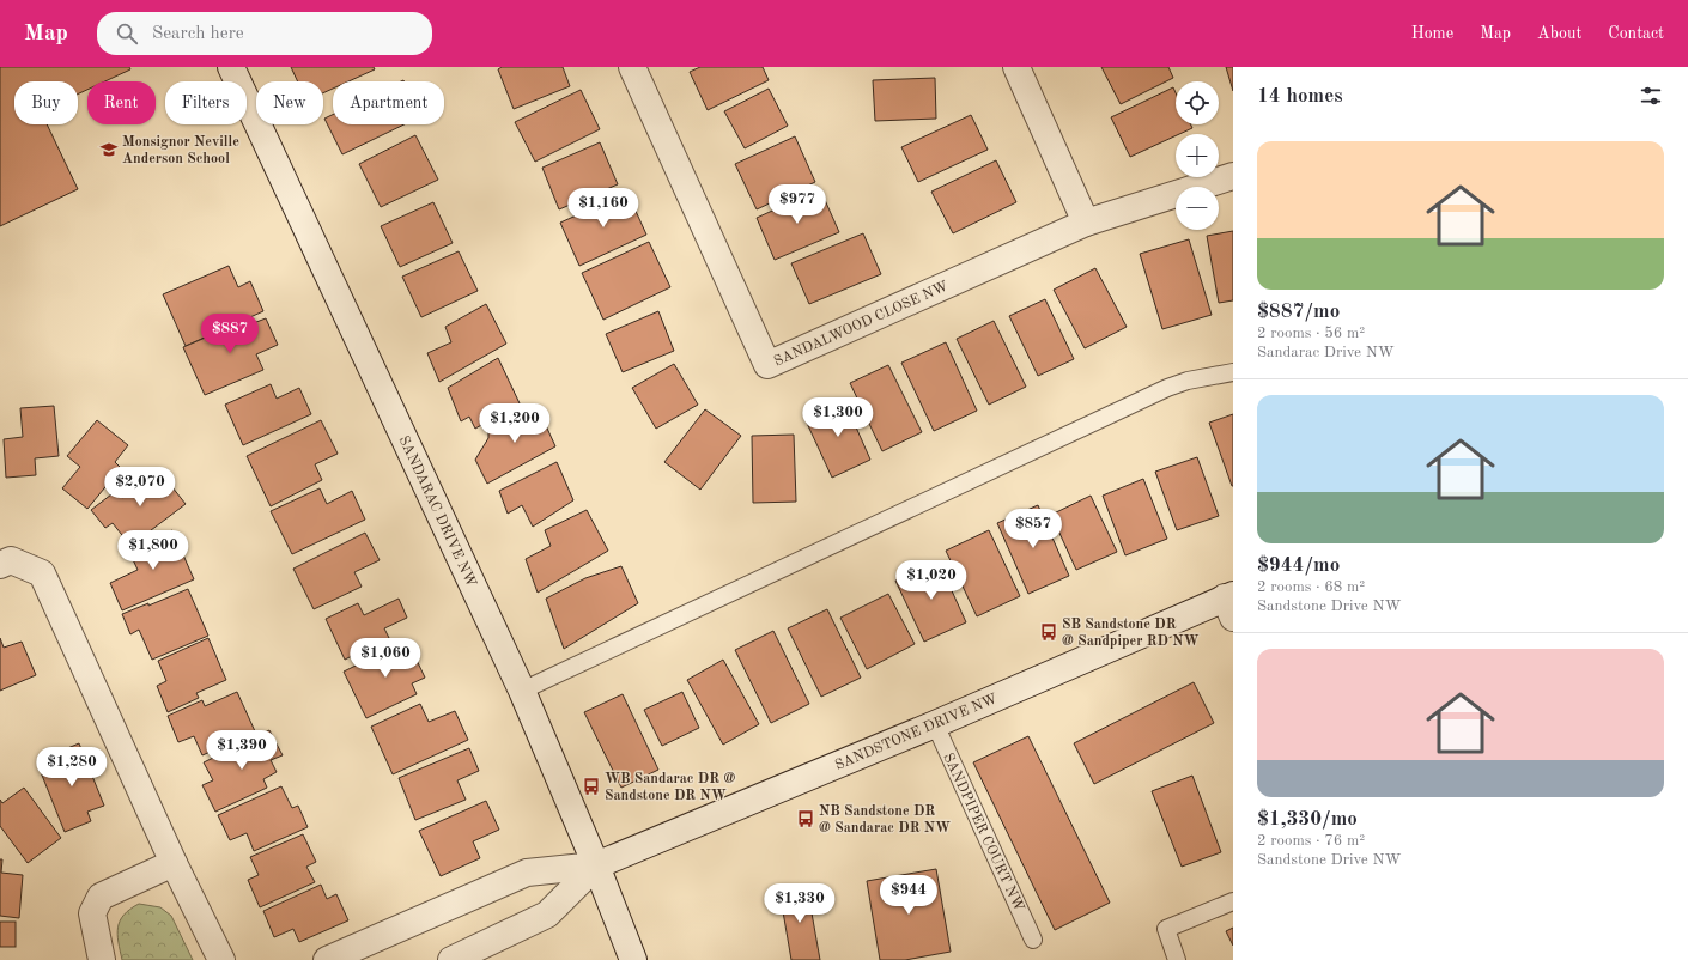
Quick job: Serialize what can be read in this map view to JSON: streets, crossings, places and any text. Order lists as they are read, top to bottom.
{
  "streets": {
    "street": ["SANDALWOOD CLOSE NW", "SANDARAC DRIVE NW", "SANDSTONE DRIVE NW"],
    "lane": ["SANDPIPER COURT NW"]
  },
  "crossings": [
    ["SANDARAC DRIVE NW", "SANDSTONE DRIVE NW"],
    ["SANDSTONE DRIVE NW", "SANDPIPER COURT NW"]
  ],
  "places": {
    "school or university": ["Monsignor Neville Anderson School"],
    "bus stop": ["SB Sandstone DR @ Sandpiper RD NW", "WB Sandarac DR @ Sandstone DR NW", "NB Sandstone DR @ Sandarac DR NW"]
  },
  "page": {
    "header": "Map",
    "search": "Search here",
    "nav": [
      "Home",
      "Map",
      "About",
      "Contact"
    ],
    "heading": "14 homes",
    "map_buttons": ["+", "−"],
    "chip": [
      "Buy",
      "Rent",
      "Filters",
      "New",
      "Apartment"
    ],
    "list": [
      {
        "name": "$887/mo",
        "note": "2 rooms · 56 m² · Sandarac Drive NW"
      },
      {
        "name": "$944/mo",
        "note": "2 rooms · 68 m² · Sandstone Drive NW"
      },
      {
        "name": "$1,330/mo",
        "note": "2 rooms · 76 m² · Sandstone Drive NW"
      }
    ],
    "price": [
      "$977",
      "$1,160",
      "$887",
      "$1,300",
      "$1,200",
      "$2,070",
      "$857",
      "$1,800",
      "$1,020",
      "$1,060",
      "$1,390",
      "$1,280",
      "$944",
      "$1,330"
    ]
  }
}
